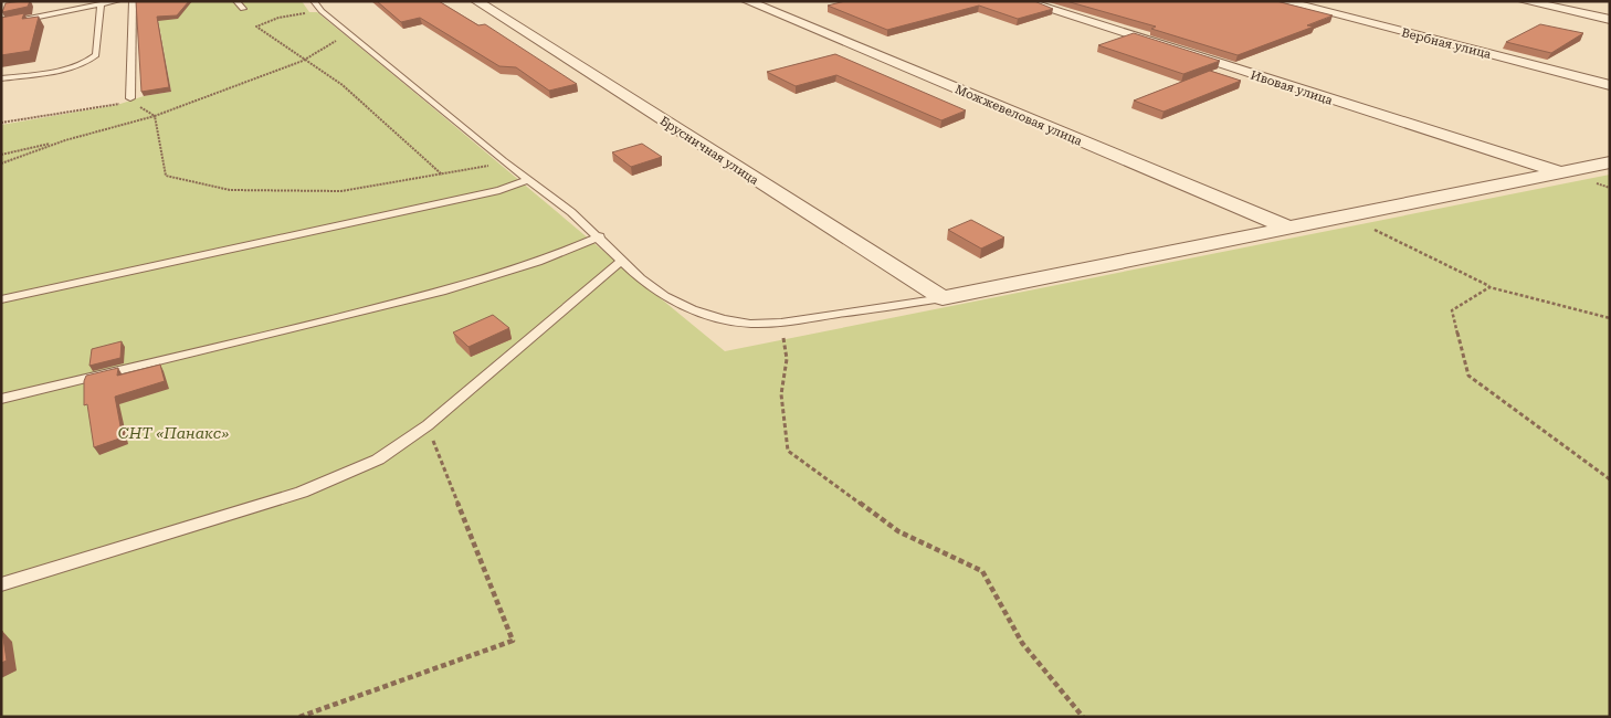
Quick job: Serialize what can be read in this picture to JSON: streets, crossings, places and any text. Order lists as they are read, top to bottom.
{
  "streets": {
    "street": [
      "Вербная улица",
      "Ивовая улица",
      "Можжевеловая улица",
      "Брусничная улица"
    ]
  },
  "parks": ["СНТ «Панакс»"]
}
